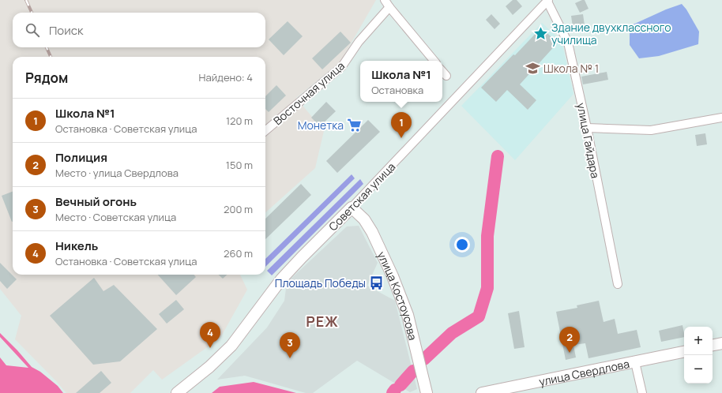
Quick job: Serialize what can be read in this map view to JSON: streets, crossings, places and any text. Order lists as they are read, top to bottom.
{
  "streets": {
    "main road": ["Советская улица", "улица Костоусова", "улица Свердлова"],
    "street": ["Восточная улица", "улица Гайдара"]
  },
  "crossings": [
    ["улица Гайдара", "Советская улица"],
    ["Советская улица", "улица Костоусова"]
  ],
  "districts": ["РЕЖ"],
  "places": {
    "place": ["Здание двухклассного училища"],
    "school or university": ["Школа № 1"],
    "supermarket": ["Монетка"],
    "bus stop": ["Площадь Победы"]
  },
  "page": {
    "search": "Поиск",
    "heading": ["Рядом", "Найдено: 4"],
    "popup": ["Школа №1", "Остановка"],
    "list": [
      {
        "mark": "1",
        "name": "Школа №1",
        "note": "Остановка · Советская улица",
        "value": "120 m"
      },
      {
        "mark": "2",
        "name": "Полиция",
        "note": "Место · улица Свердлова",
        "value": "150 m"
      },
      {
        "mark": "3",
        "name": "Вечный огонь",
        "note": "Место · Советская улица",
        "value": "200 m"
      },
      {
        "mark": "4",
        "name": "Никель",
        "note": "Остановка · Советская улица",
        "value": "260 m"
      }
    ],
    "pins": [
      "1",
      "4",
      "2",
      "3"
    ],
    "map_buttons": ["+", "−"]
  }
}
